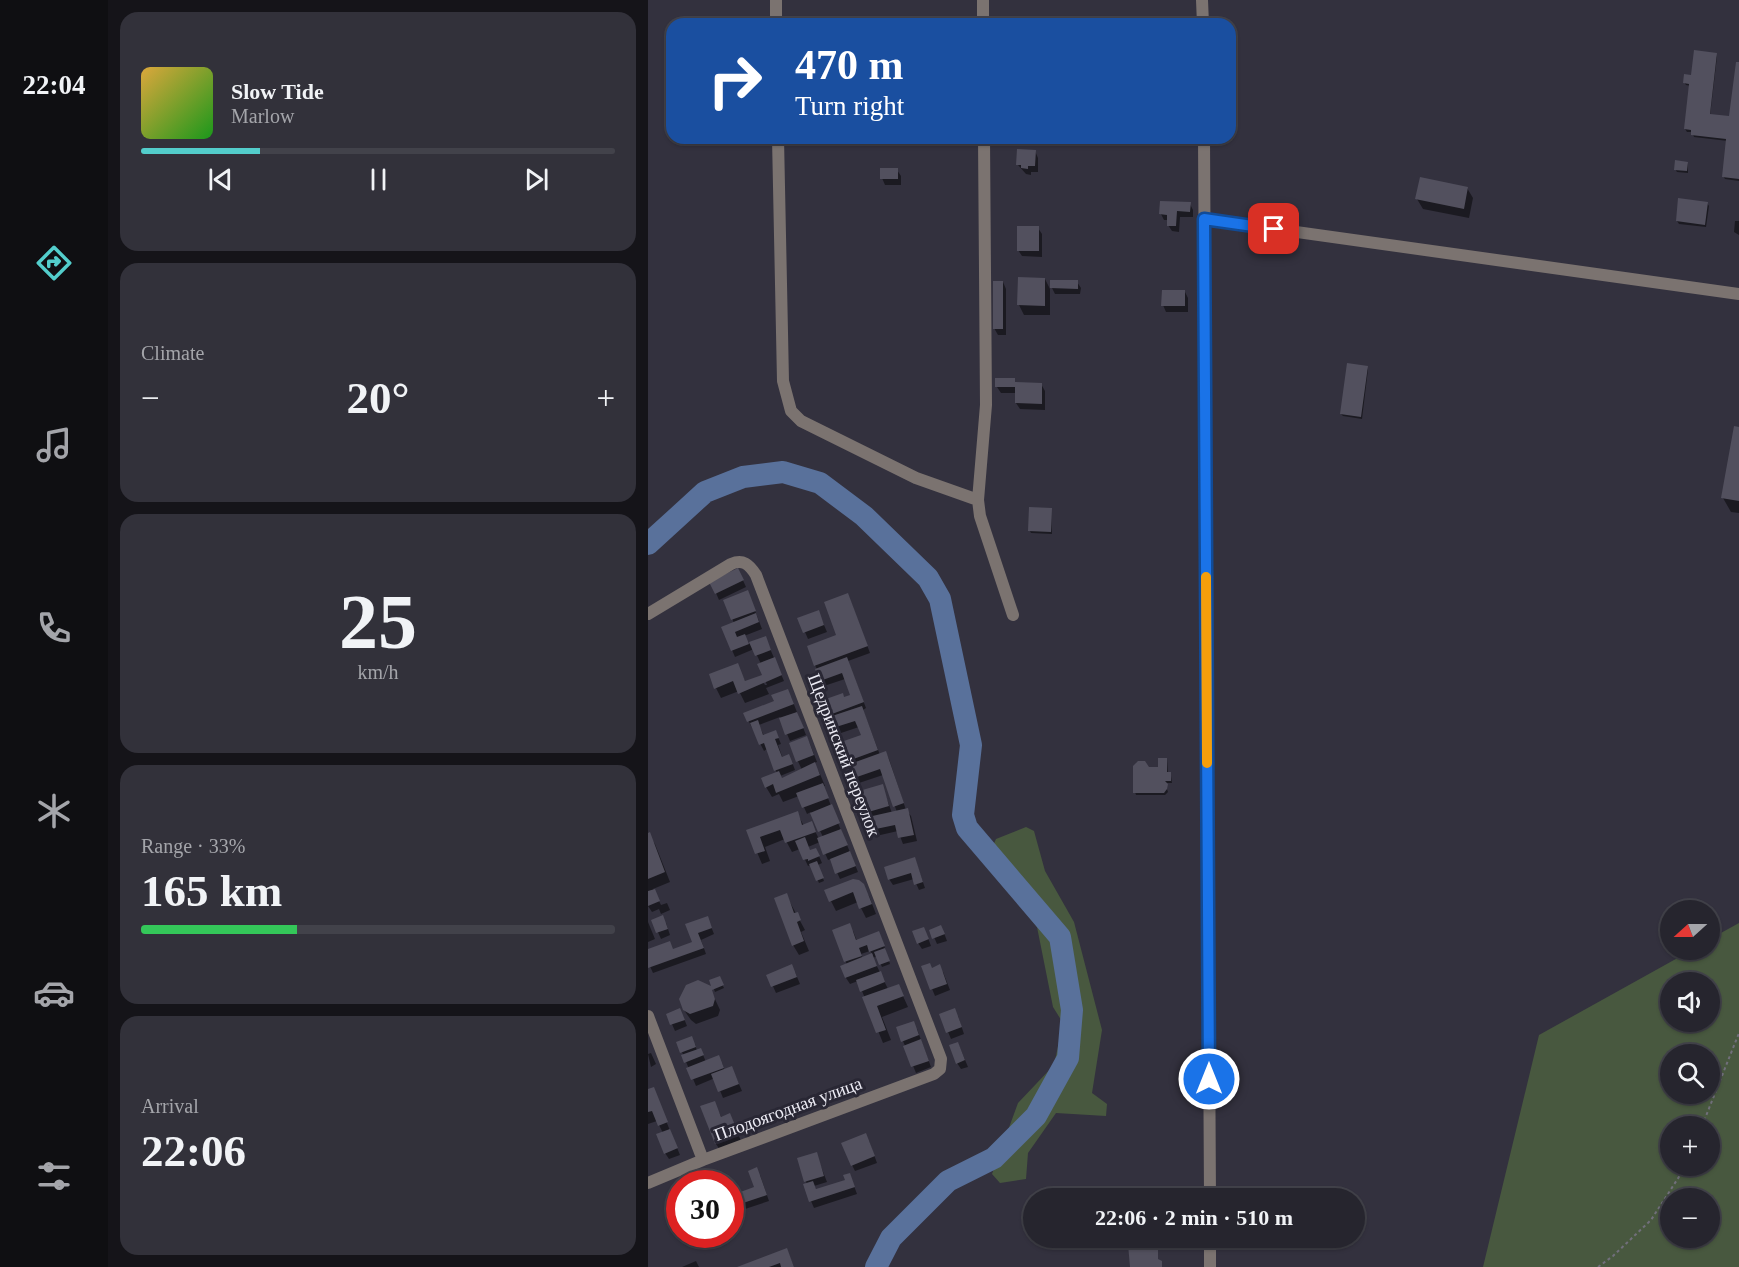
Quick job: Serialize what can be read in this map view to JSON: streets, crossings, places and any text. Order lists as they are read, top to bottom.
{
  "streets": {
    "street": ["Щедринский переулок", "Плодоягодная улица"]
  },
  "crossings": [
    ["Щедринский переулок", "Плодоягодная улица"]
  ],
  "north": "left",
  "page": {
    "tabs": "22:04",
    "turn": ["470 m", "Turn right"],
    "song": ["Slow Tide", "Marlow"],
    "tile": [
      "Climate",
      ["25", "km/h"],
      ["Range · 33%", "165 km"],
      ["Arrival", "22:06"]
    ],
    "heat": ["−", "20°", "+"],
    "map_buttons": ["+", "−"],
    "limit": "30",
    "trip": "22:06 · 2 min · 510 m"
  }
}
